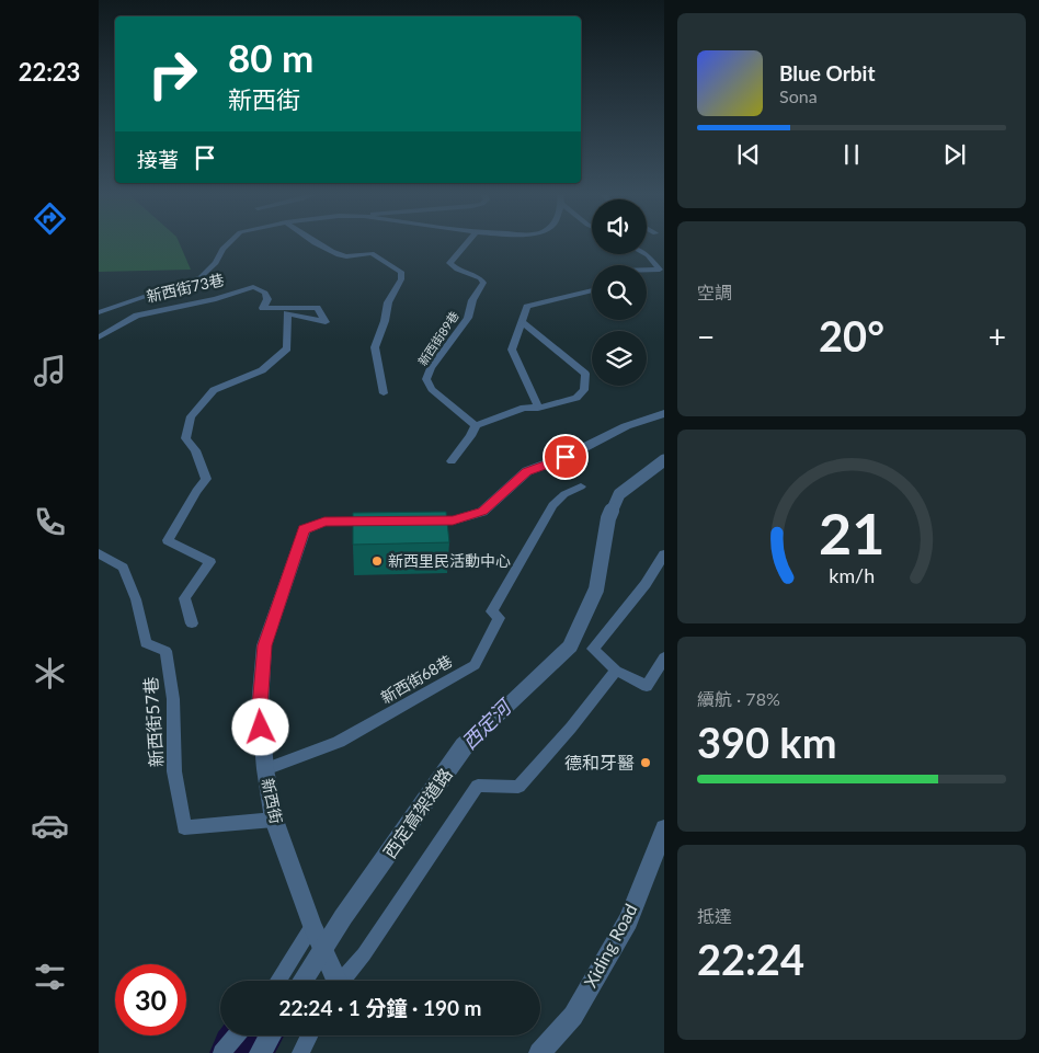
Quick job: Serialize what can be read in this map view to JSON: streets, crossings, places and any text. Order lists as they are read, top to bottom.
{
  "streets": {
    "street": ["新西街", "西定高架道路", "Xiding Road"],
    "lane": [
      "新西街73巷",
      "新西街89巷",
      "新西街68巷",
      "新西街57巷"
    ]
  },
  "crossings": [
    ["新西街68巷", "新西街"],
    ["新西街57巷", "新西街"]
  ],
  "water": ["西定河"],
  "places": ["新西里民活動中心", "德和牙醫"],
  "page": {
    "tabs": "22:23",
    "turn": ["80 m", "新西街"],
    "song": ["Blue Orbit", "Sona"],
    "then": "接著",
    "tile": [
      "空調",
      ["續航 · 78%", "390 km"],
      ["抵達", "22:24"]
    ],
    "heat": ["−", "20°", "+"],
    "limit": "30",
    "trip": "22:24 · 1 分鐘 · 190 m",
    "gauge": ["21", "km/h"]
  }
}
